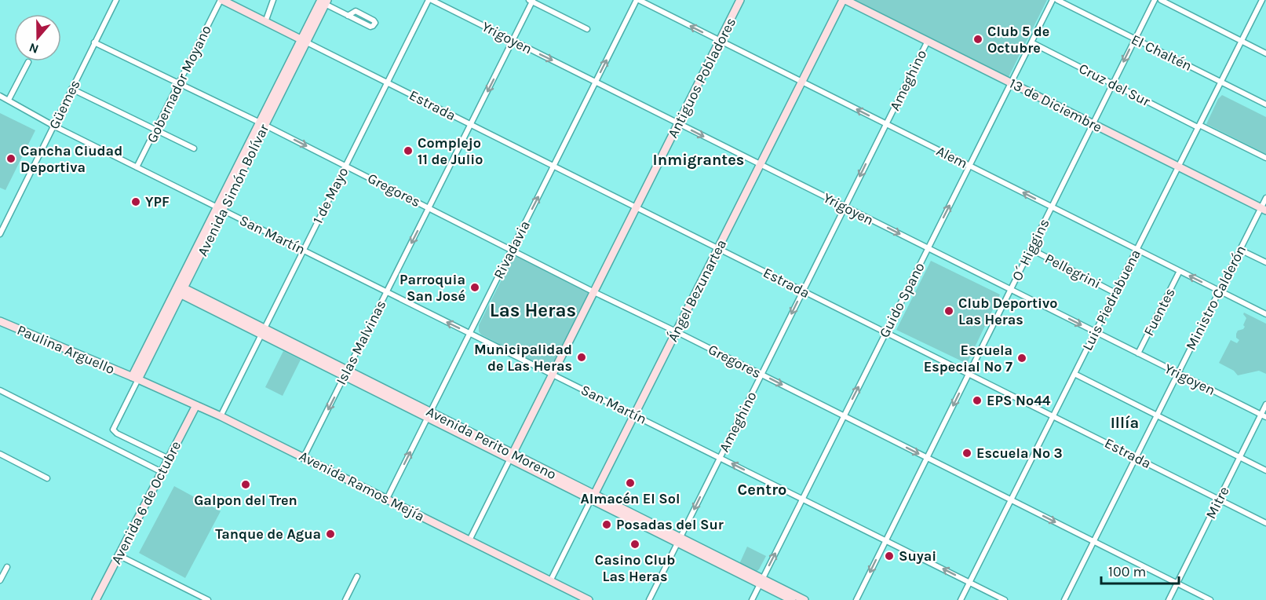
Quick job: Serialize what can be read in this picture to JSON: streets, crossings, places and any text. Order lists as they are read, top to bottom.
{
  "streets": {
    "street": [
      "Yrigoyen",
      "El Chaltén",
      "Antiguos Pobladores",
      "Ameghino",
      "Gobernador Moyano",
      "Cruz del Sur",
      "Güemes",
      "Estrada",
      "13 de Diciembre",
      "Alem",
      "Avenida Simón Bolívar",
      "Gregores",
      "1 de Mayo",
      "San Martín",
      "Rivadavia",
      "O´ Higgins",
      "Pellegrini",
      "Ángel Bezunartea",
      "Ministro Calderón",
      "Guido Spano",
      "Luis Piedrabuena",
      "Fuentes",
      "Islas Malvinas",
      "Paulina Arguello",
      "Avenida Perito Moreno",
      "Avenida Ramos Mejía",
      "Avenida 6 de Octubre",
      "Mitre"
    ]
  },
  "crossings": [
    ["Yrigoyen", "Antiguos Pobladores"],
    ["Yrigoyen", "Ameghino"],
    ["Yrigoyen", "1 de Mayo"],
    ["Yrigoyen", "Rivadavia"],
    ["Yrigoyen", "O´ Higgins"],
    ["Yrigoyen", "Ángel Bezunartea"],
    ["Yrigoyen", "Ministro Calderón"],
    ["Yrigoyen", "Guido Spano"],
    ["Yrigoyen", "Luis Piedrabuena"],
    ["Yrigoyen", "Fuentes"],
    ["Yrigoyen", "Islas Malvinas"],
    ["Yrigoyen", "Mitre"],
    ["El Chaltén", "O´ Higgins"],
    ["El Chaltén", "Luis Piedrabuena"],
    ["Antiguos Pobladores", "Estrada"],
    ["Antiguos Pobladores", "Alem"],
    ["Antiguos Pobladores", "Gregores"],
    ["Antiguos Pobladores", "San Martín"],
    ["Antiguos Pobladores", "Avenida Perito Moreno"],
    ["Ameghino", "Estrada"],
    ["Ameghino", "13 de Diciembre"],
    ["Ameghino", "Alem"],
    ["Ameghino", "Gregores"],
    ["Ameghino", "San Martín"],
    ["Ameghino", "Avenida Perito Moreno"],
    ["Gobernador Moyano", "Gregores"],
    ["Gobernador Moyano", "San Martín"],
    ["Cruz del Sur", "O´ Higgins"],
    ["Cruz del Sur", "Guido Spano"],
    ["Cruz del Sur", "Luis Piedrabuena"],
    ["Güemes", "Gregores"],
    ["Güemes", "San Martín"],
    ["Estrada", "Avenida Simón Bolívar"],
    ["Estrada", "1 de Mayo"],
    ["Estrada", "Rivadavia"],
    ["Estrada", "O´ Higgins"],
    ["Estrada", "Ángel Bezunartea"],
    ["Estrada", "Ministro Calderón"],
    ["Estrada", "Guido Spano"],
    ["Estrada", "Luis Piedrabuena"],
    ["Estrada", "Islas Malvinas"],
    ["Estrada", "Mitre"],
    ["13 de Diciembre", "O´ Higgins"],
    ["13 de Diciembre", "Ángel Bezunartea"],
    ["13 de Diciembre", "Ministro Calderón"],
    ["13 de Diciembre", "Guido Spano"],
    ["13 de Diciembre", "Luis Piedrabuena"],
    ["Alem", "Rivadavia"],
    ["Alem", "O´ Higgins"],
    ["Alem", "Ángel Bezunartea"],
    ["Alem", "Ministro Calderón"],
    ["Alem", "Guido Spano"],
    ["Alem", "Luis Piedrabuena"],
    ["Alem", "Fuentes"],
    ["Avenida Simón Bolívar", "Gregores"],
    ["Avenida Simón Bolívar", "San Martín"],
    ["Avenida Simón Bolívar", "Paulina Arguello"],
    ["Avenida Simón Bolívar", "Avenida Perito Moreno"],
    ["Avenida Simón Bolívar", "Avenida Ramos Mejía"],
    ["Gregores", "1 de Mayo"],
    ["Gregores", "Rivadavia"],
    ["Gregores", "O´ Higgins"],
    ["Gregores", "Ángel Bezunartea"],
    ["Gregores", "Ministro Calderón"],
    ["Gregores", "Guido Spano"],
    ["Gregores", "Luis Piedrabuena"],
    ["Gregores", "Islas Malvinas"],
    ["Gregores", "Mitre"],
    ["1 de Mayo", "San Martín"],
    ["1 de Mayo", "Avenida Perito Moreno"],
    ["1 de Mayo", "Avenida Ramos Mejía"],
    ["San Martín", "Rivadavia"],
    ["San Martín", "O´ Higgins"],
    ["San Martín", "Ángel Bezunartea"],
    ["San Martín", "Guido Spano"],
    ["San Martín", "Luis Piedrabuena"],
    ["San Martín", "Islas Malvinas"],
    ["Rivadavia", "Avenida Perito Moreno"],
    ["Rivadavia", "Avenida Ramos Mejía"],
    ["O´ Higgins", "Pellegrini"],
    ["Pellegrini", "Luis Piedrabuena"],
    ["Ángel Bezunartea", "Avenida Perito Moreno"],
    ["Ángel Bezunartea", "Avenida Ramos Mejía"],
    ["Guido Spano", "Avenida Perito Moreno"],
    ["Islas Malvinas", "Avenida Perito Moreno"],
    ["Islas Malvinas", "Avenida Ramos Mejía"],
    ["Paulina Arguello", "Avenida Ramos Mejía"],
    ["Avenida Ramos Mejía", "Avenida 6 de Octubre"]
  ],
  "one_way": [
    "Yrigoyen",
    "Ameghino",
    "Alem",
    "Rivadavia",
    "Guido Spano",
    "Islas Malvinas"
  ],
  "districts": [
    "Inmigrantes",
    "Las Heras",
    "Illía",
    "Centro"
  ],
  "places": [
    "Club 5 de Octubre",
    "Complejo 11 de Julio",
    "Cancha Ciudad Deportiva",
    "YPF",
    "Parroquia San José",
    "Club Deportivo Las Heras",
    "Municipalidad de Las Heras",
    "Escuela Especial Nº 7",
    "EPS Nº44",
    "Escuela Nº 3",
    "Almacén El Sol",
    "Galpon del Tren",
    "Posadas del Sur",
    "Tanque de Agua",
    "Casino Club Las Heras",
    "Suyai"
  ],
  "scale_bar": "100 m",
  "north": "bottom"
}
